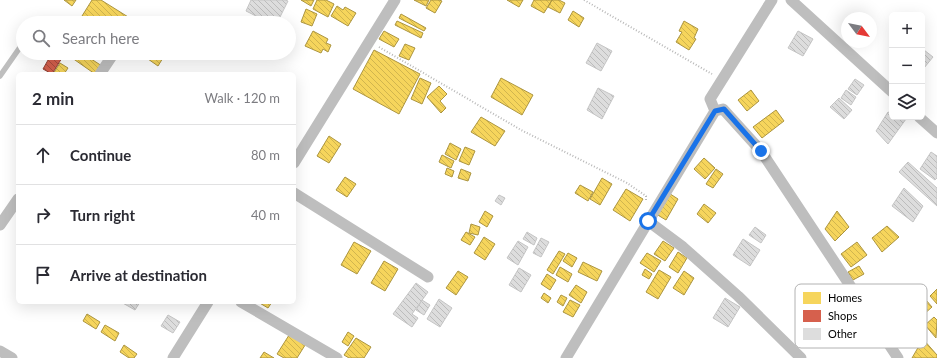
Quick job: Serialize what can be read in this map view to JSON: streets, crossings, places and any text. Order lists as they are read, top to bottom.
{
  "legend": ["Homes", "Shops", "Other"],
  "north": "bottom right",
  "page": {
    "map_buttons": ["+", "−"],
    "search": "Search here",
    "heading": ["2 min", "Walk · 120 m"],
    "list": [
      ["Continue", "80 m"],
      ["Turn right", "40 m"],
      "Arrive at destination"
    ]
  }
}
